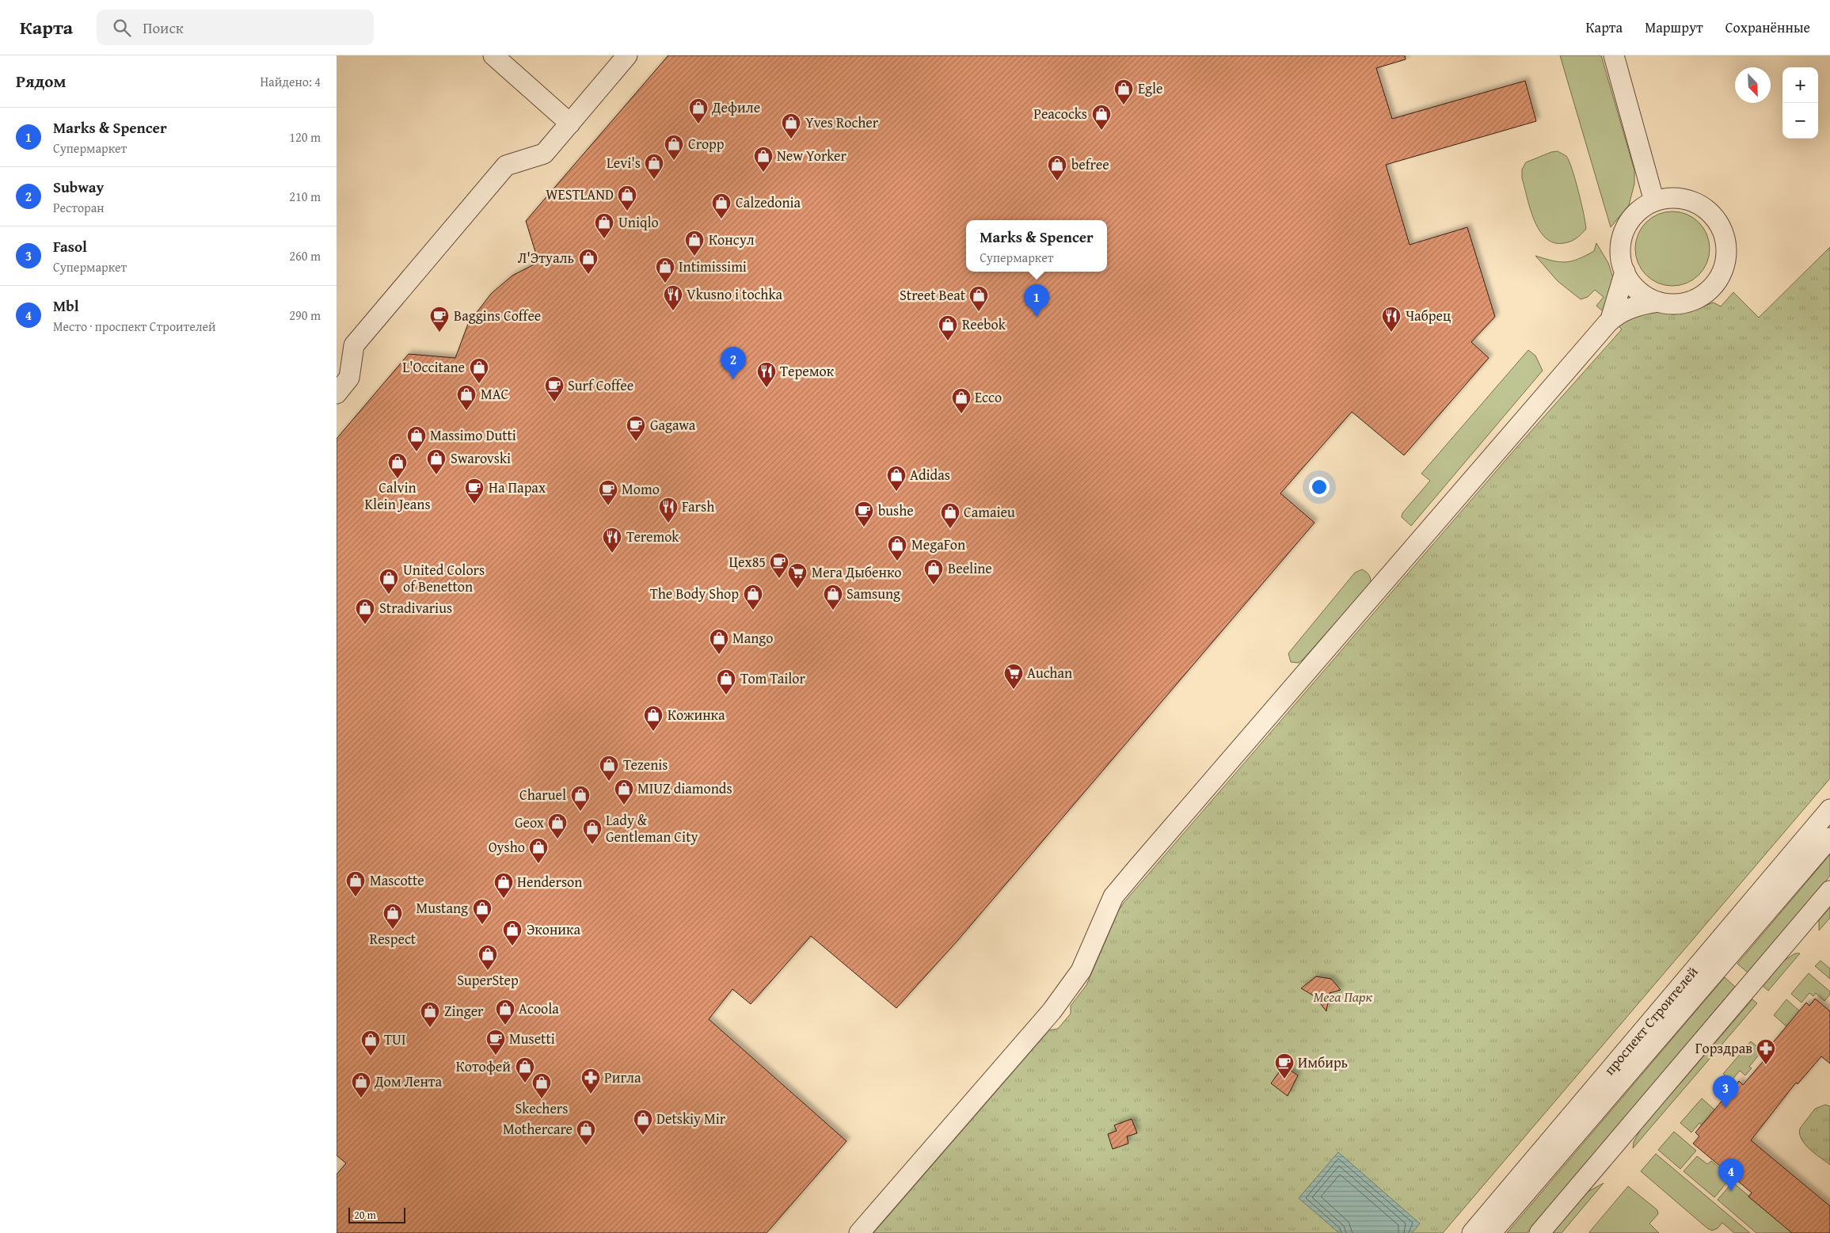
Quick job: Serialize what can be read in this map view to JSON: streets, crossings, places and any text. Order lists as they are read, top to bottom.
{
  "streets": {
    "street": ["проспект Строителей"]
  },
  "parks": ["Мега Парк"],
  "places": {
    "shop": [
      "Egle",
      "Дефиле",
      "Peacocks",
      "Yves Rocher",
      "Cropp",
      "New Yorker",
      "Levi's",
      "befree",
      "WESTLAND",
      "Calzedonia",
      "Uniqlo",
      "Консул",
      "Л'Этуаль",
      "Intimissimi",
      "Street Beat",
      "Reebok",
      "L'Occitane",
      "MAC",
      "Ecco",
      "Massimo Dutti",
      "Swarovski",
      "Calvin Klein Jeans",
      "Adidas",
      "Camaieu",
      "MegaFon",
      "Beeline",
      "United Colors of Benetton",
      "The Body Shop",
      "Samsung",
      "Stradivarius",
      "Mango",
      "Tom Tailor",
      "Кожинка",
      "Tezenis",
      "MIUZ diamonds",
      "Charuel",
      "Geox",
      "Lady & Gentleman City",
      "Oysho",
      "Mascotte",
      "Henderson",
      "Mustang",
      "Respect",
      "Эконика",
      "SuperStep",
      "Acoola",
      "Zinger",
      "TUI",
      "Котофей",
      "Дом Лента",
      "Skechers",
      "Detskiy Mir",
      "Mothercare"
    ],
    "restaurant": [
      "Vkusno i tochka",
      "Чабрец",
      "Теремок",
      "Farsh",
      "Teremok"
    ],
    "cafe": [
      "Baggins Coffee",
      "Surf Coffee",
      "Gagawa",
      "На Парах",
      "Momo",
      "bushe",
      "Цех85",
      "Musetti",
      "Имбирь"
    ],
    "supermarket": ["Мега Дыбенко", "Auchan"],
    "pharmacy": ["Горздрав", "Ригла"]
  },
  "scale_bar": "20 m",
  "north": "bottom right",
  "page": {
    "header": "Карта",
    "search": "Поиск",
    "nav": ["Карта", "Маршрут", "Сохранённые"],
    "heading": ["Рядом", "Найдено: 4"],
    "map_buttons": ["+", "−"],
    "list": [
      {
        "mark": "1",
        "name": "Marks & Spencer",
        "note": "Супермаркет",
        "value": "120 m"
      },
      {
        "mark": "2",
        "name": "Subway",
        "note": "Ресторан",
        "value": "210 m"
      },
      {
        "mark": "3",
        "name": "Fasol",
        "note": "Супермаркет",
        "value": "260 m"
      },
      {
        "mark": "4",
        "name": "Mbl",
        "note": "Место · проспект Строителей",
        "value": "290 m"
      }
    ],
    "popup": ["Marks & Spencer", "Супермаркет"],
    "pins": [
      "1",
      "2",
      "3",
      "4"
    ],
    "scale": "20 m"
  }
}
